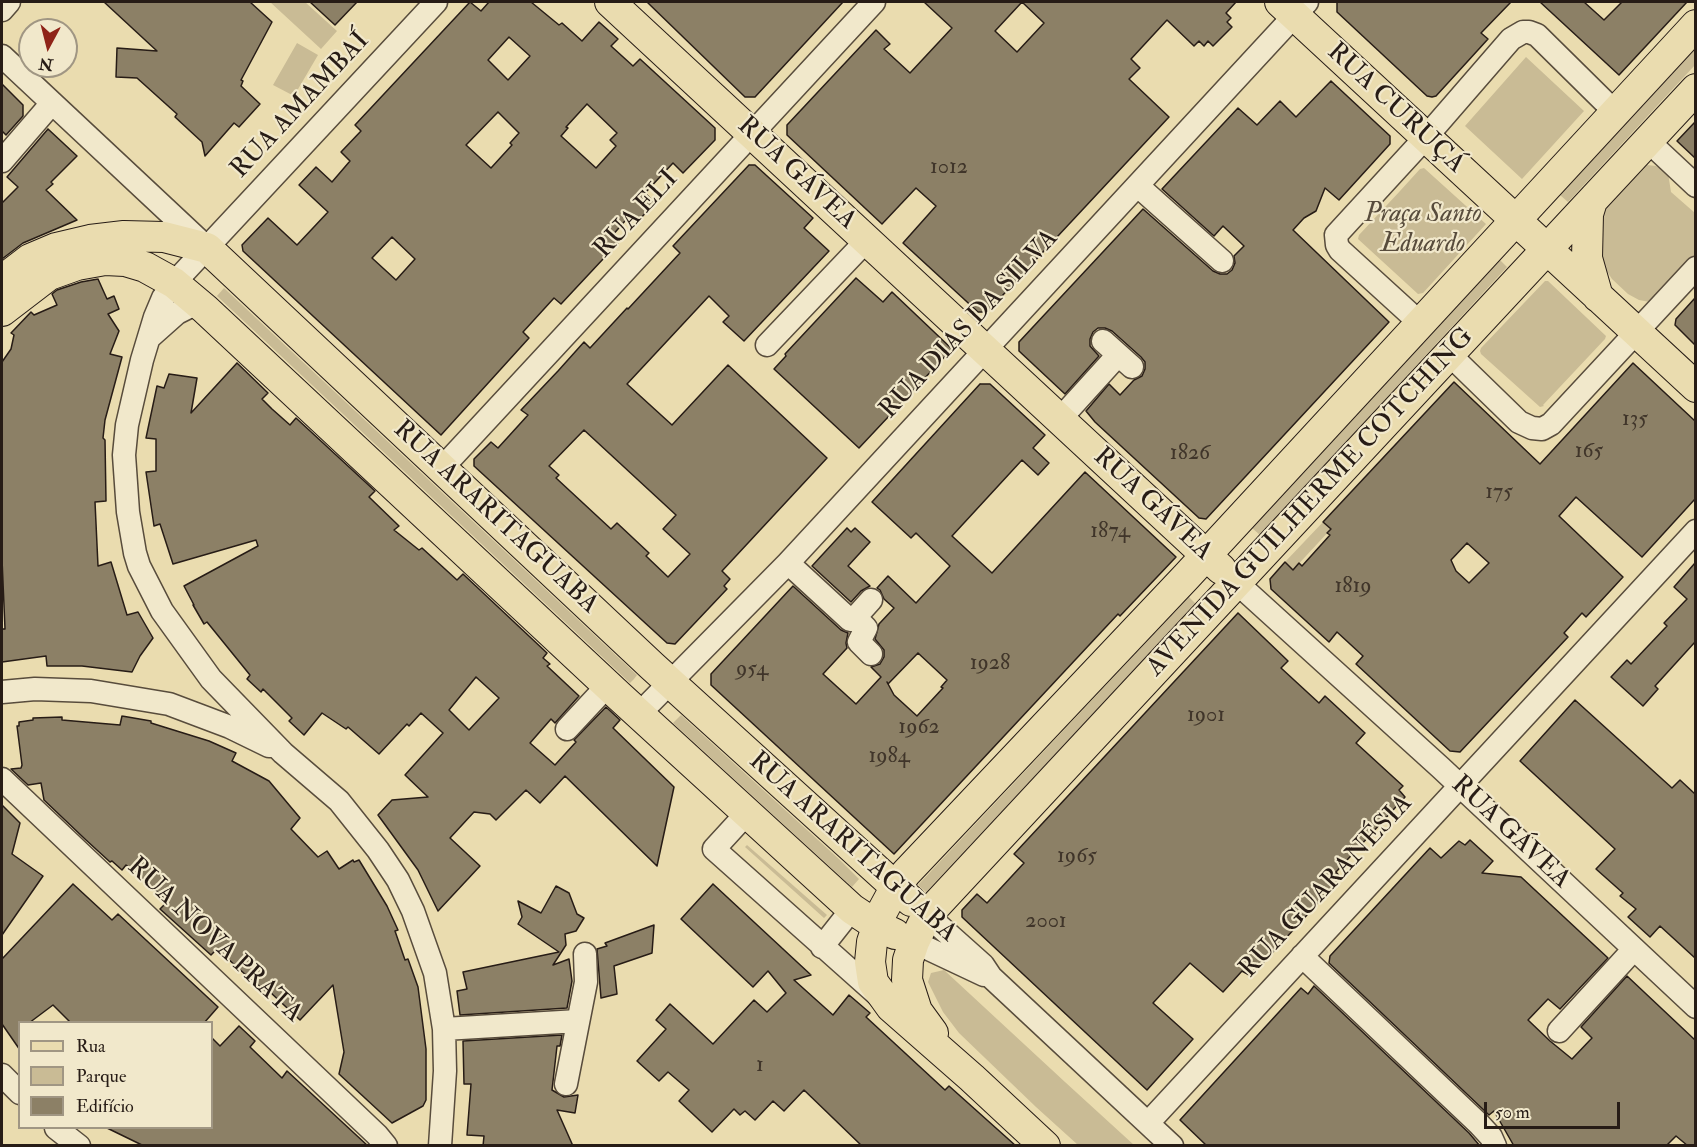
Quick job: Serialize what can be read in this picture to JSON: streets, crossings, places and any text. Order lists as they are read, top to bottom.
{
  "streets": {
    "main road": [
      "RUA CURUÇÁ",
      "RUA GÁVEA",
      "AVENIDA GUILHERME COTCHING",
      "RUA ARARITAGUABA"
    ],
    "street": [
      "RUA AMAMBAÍ",
      "RUA ELI",
      "RUA DIAS DA SILVA",
      "RUA GUARANÉSIA",
      "RUA NOVA PRATA"
    ]
  },
  "crossings": [
    ["RUA AMAMBAÍ", "RUA ARARITAGUABA"],
    ["RUA CURUÇÁ", "RUA DIAS DA SILVA"],
    ["RUA CURUÇÁ", "AVENIDA GUILHERME COTCHING"],
    ["RUA GÁVEA", "RUA ELI"],
    ["RUA GÁVEA", "RUA DIAS DA SILVA"],
    ["RUA GÁVEA", "AVENIDA GUILHERME COTCHING"],
    ["RUA GÁVEA", "RUA GUARANÉSIA"],
    ["RUA ELI", "RUA ARARITAGUABA"],
    ["RUA DIAS DA SILVA", "RUA ARARITAGUABA"],
    ["AVENIDA GUILHERME COTCHING", "RUA ARARITAGUABA"],
    ["RUA ARARITAGUABA", "RUA GUARANÉSIA"]
  ],
  "parks": ["Praça Santo Eduardo"],
  "house_numbers": [
    "1012",
    "135",
    "165",
    "1826",
    "175",
    "1874",
    "1819",
    "1928",
    "954",
    "1901",
    "1962",
    "1984",
    "1965",
    "2001",
    "1"
  ],
  "legend": ["Rua", "Parque", "Edifício"],
  "scale_bar": "50 m",
  "north": "bottom"
}
